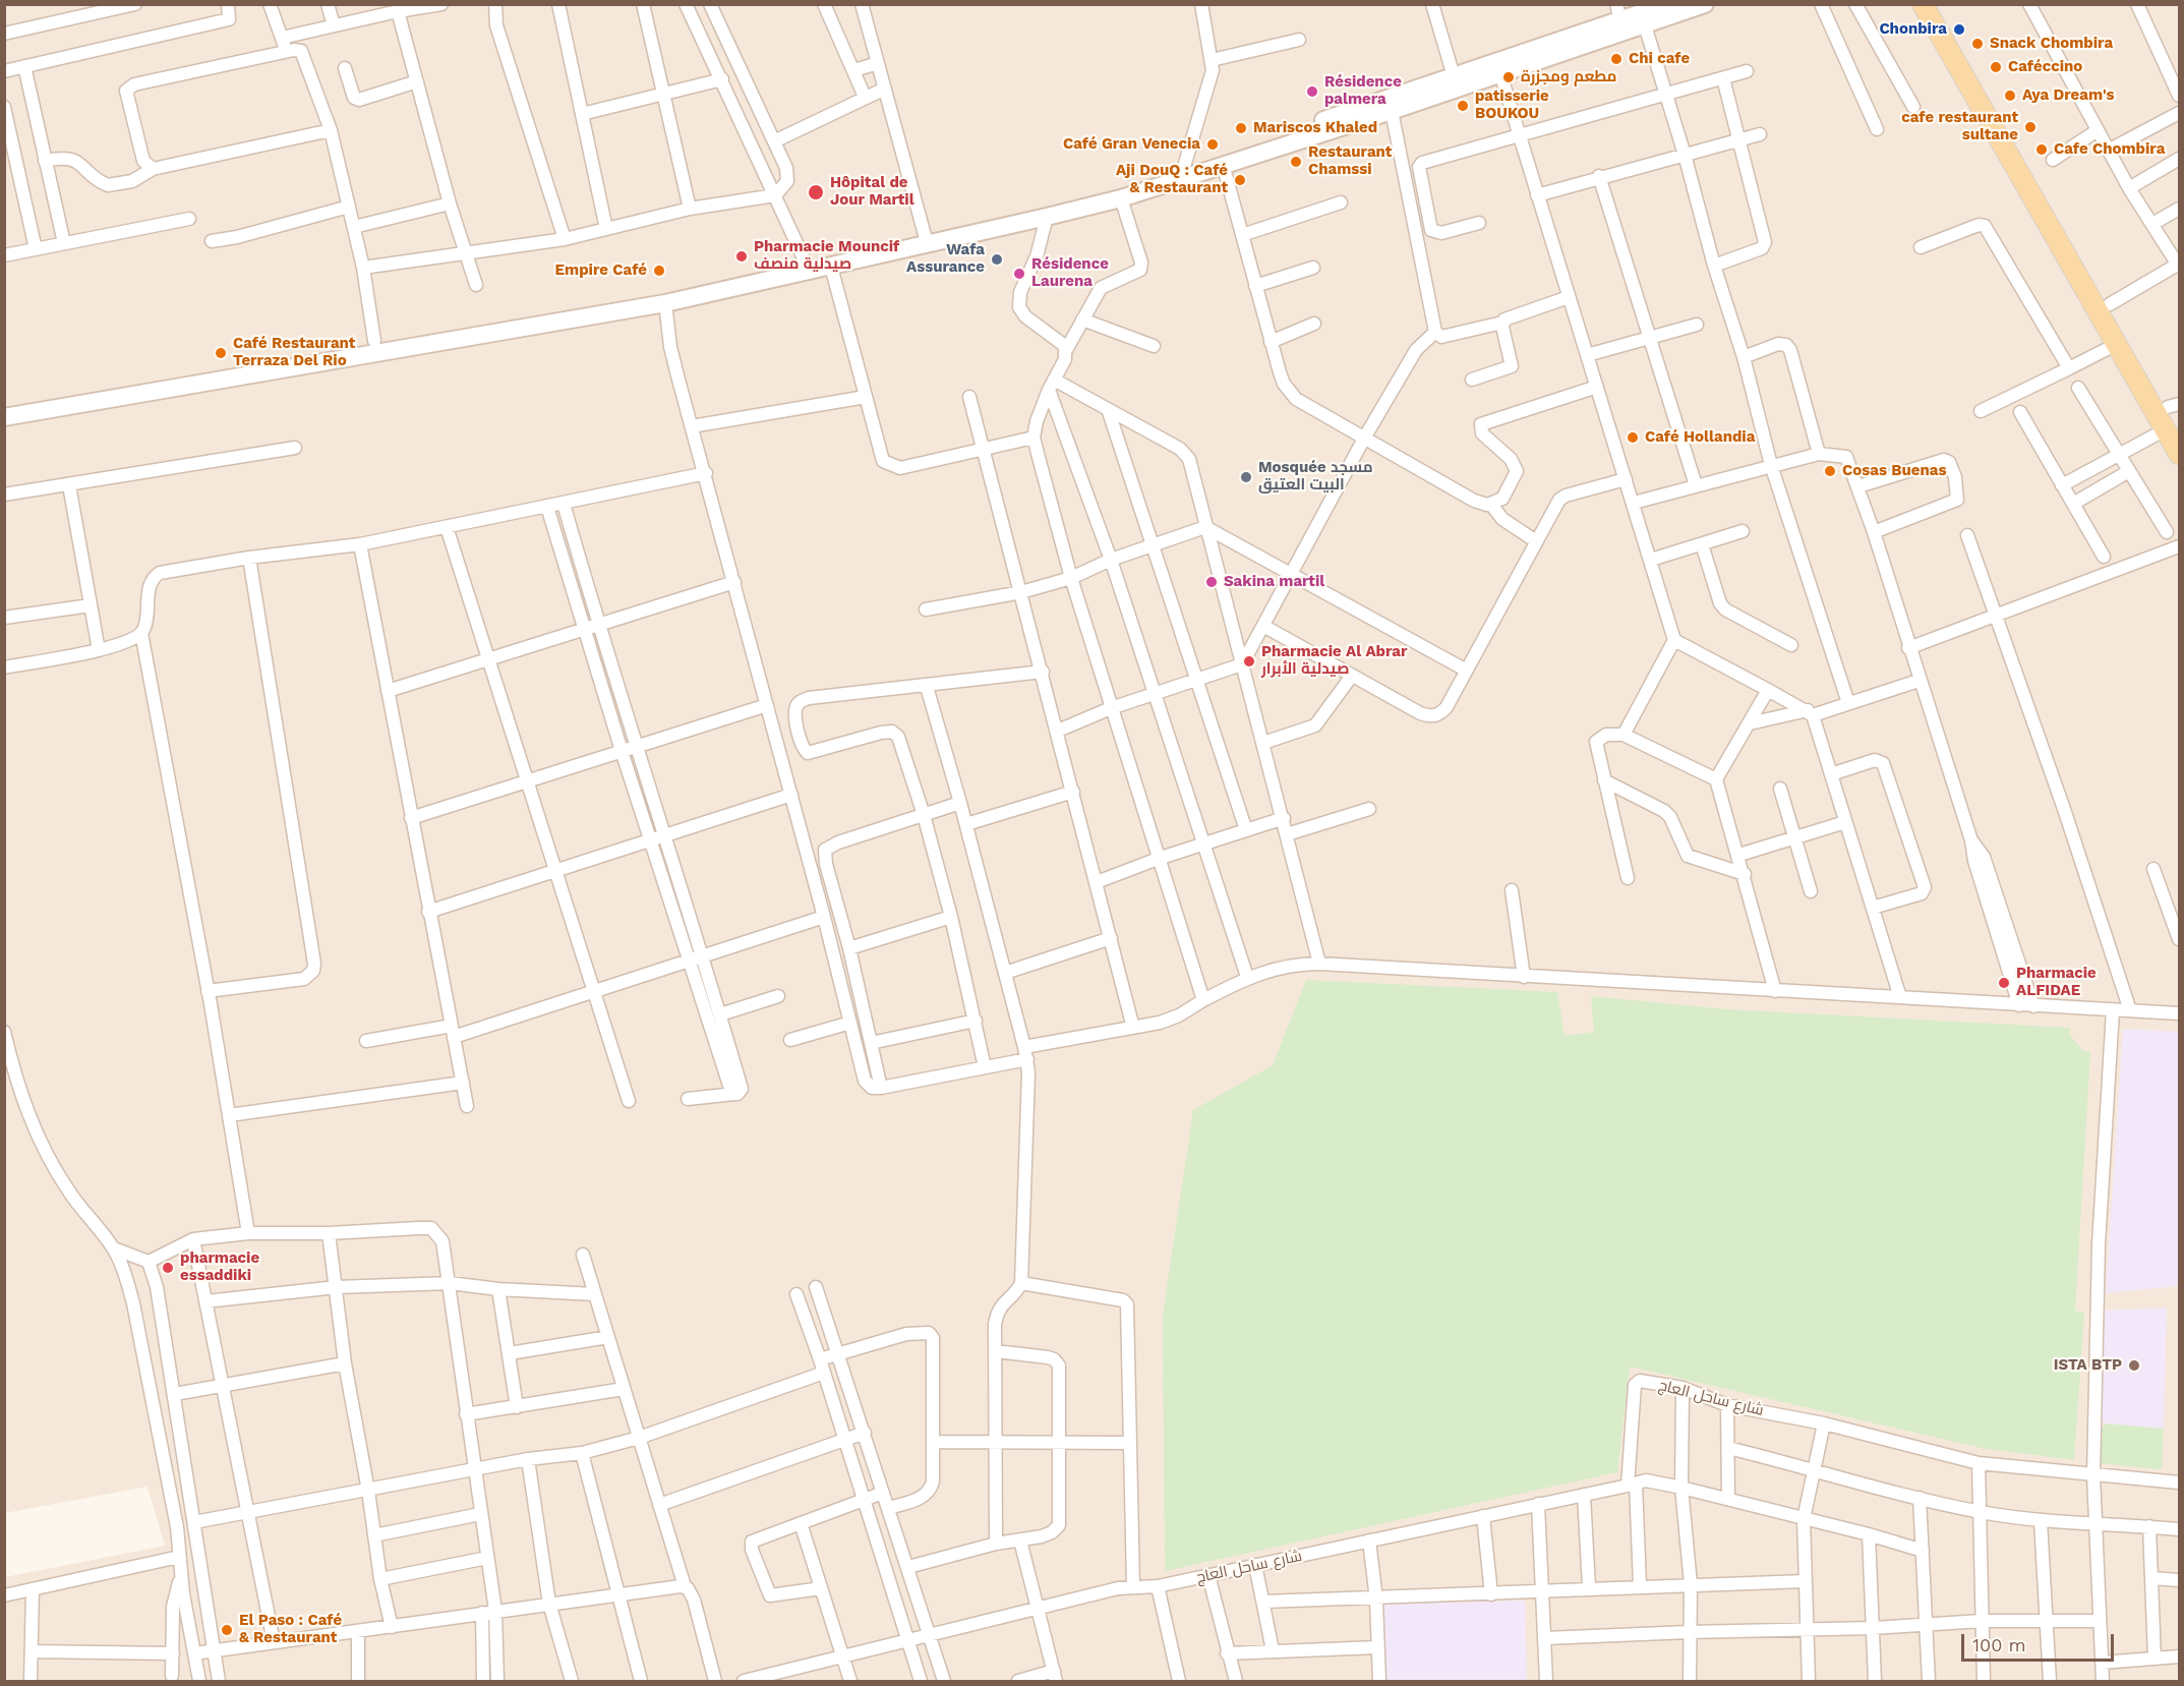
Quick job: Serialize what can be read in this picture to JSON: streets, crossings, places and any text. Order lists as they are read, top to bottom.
{
  "streets": {
    "street": ["شارع ساحل العاج"]
  },
  "places": [
    "Chonbira",
    "Snack Chombira",
    "Chi cafe",
    "Caféccino",
    "مطعم ومجزرة",
    "Résidence palmera",
    "Aya Dream's",
    "patisserie BOUKOU",
    "cafe restaurant sultane",
    "Mariscos Khaled",
    "Café Gran Venecia",
    "Cafe Chombira",
    "Restaurant Chamssi",
    "Aji DouQ : Café & Restaurant",
    "Hôpital de Jour Martil",
    "Pharmacie Mouncif صيدلية منصف",
    "Wafa Assurance",
    "Empire Café",
    "Résidence Laurena",
    "Café Restaurant Terraza Del Rio",
    "Café Hollandia",
    "Cosas Buenas",
    "Mosquée مسجد البيت العتيق",
    "Sakina martil",
    "Pharmacie Al Abrar صيدلية الأبرار",
    "Pharmacie ALFIDAE",
    "pharmacie essaddiki",
    "ISTA BTP",
    "El Paso : Café & Restaurant"
  ],
  "scale_bar": "100 m"
}
